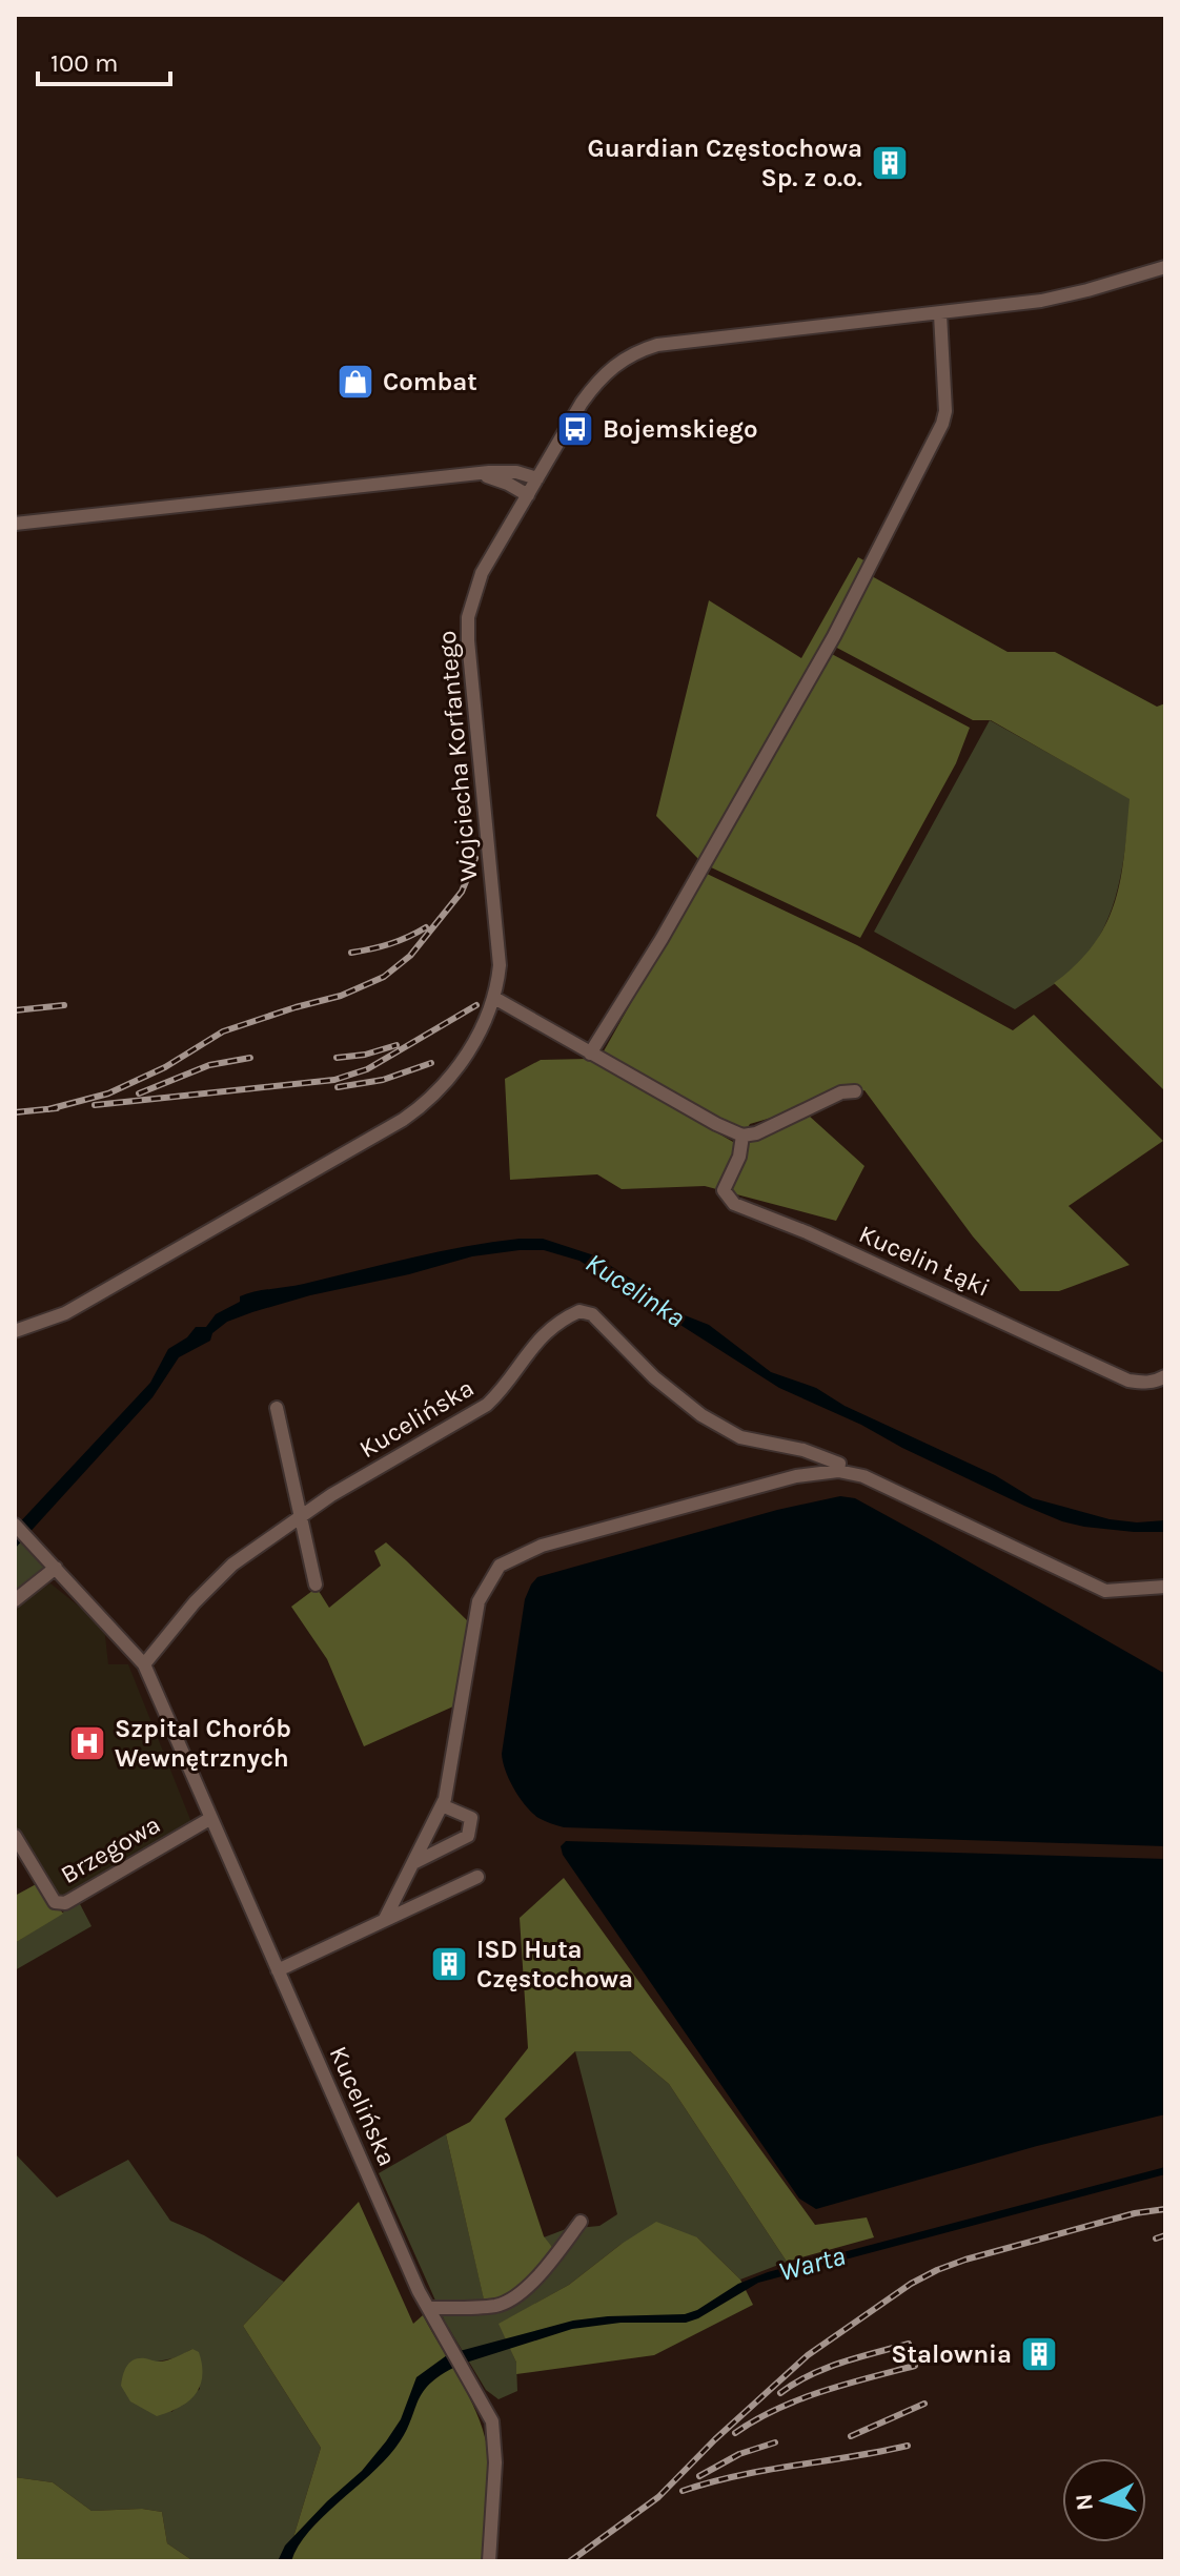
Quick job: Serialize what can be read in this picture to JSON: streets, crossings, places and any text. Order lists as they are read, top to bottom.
{
  "streets": {
    "street": [
      "Wojciecha Korfantego",
      "Kucelin Łąki",
      "Kucelińska",
      "Brzegowa"
    ]
  },
  "crossings": [
    ["Kucelińska", "Brzegowa"]
  ],
  "water": ["Kucelinka", "Warta"],
  "places": {
    "building": ["Guardian Częstochowa Sp. z o.o.", "ISD Huta Częstochowa", "Stalownia"],
    "shop": ["Combat"],
    "bus stop": ["Bojemskiego"],
    "hospital": ["Szpital Chorób Wewnętrznych"]
  },
  "scale_bar": "100 m",
  "north": "left"
}
